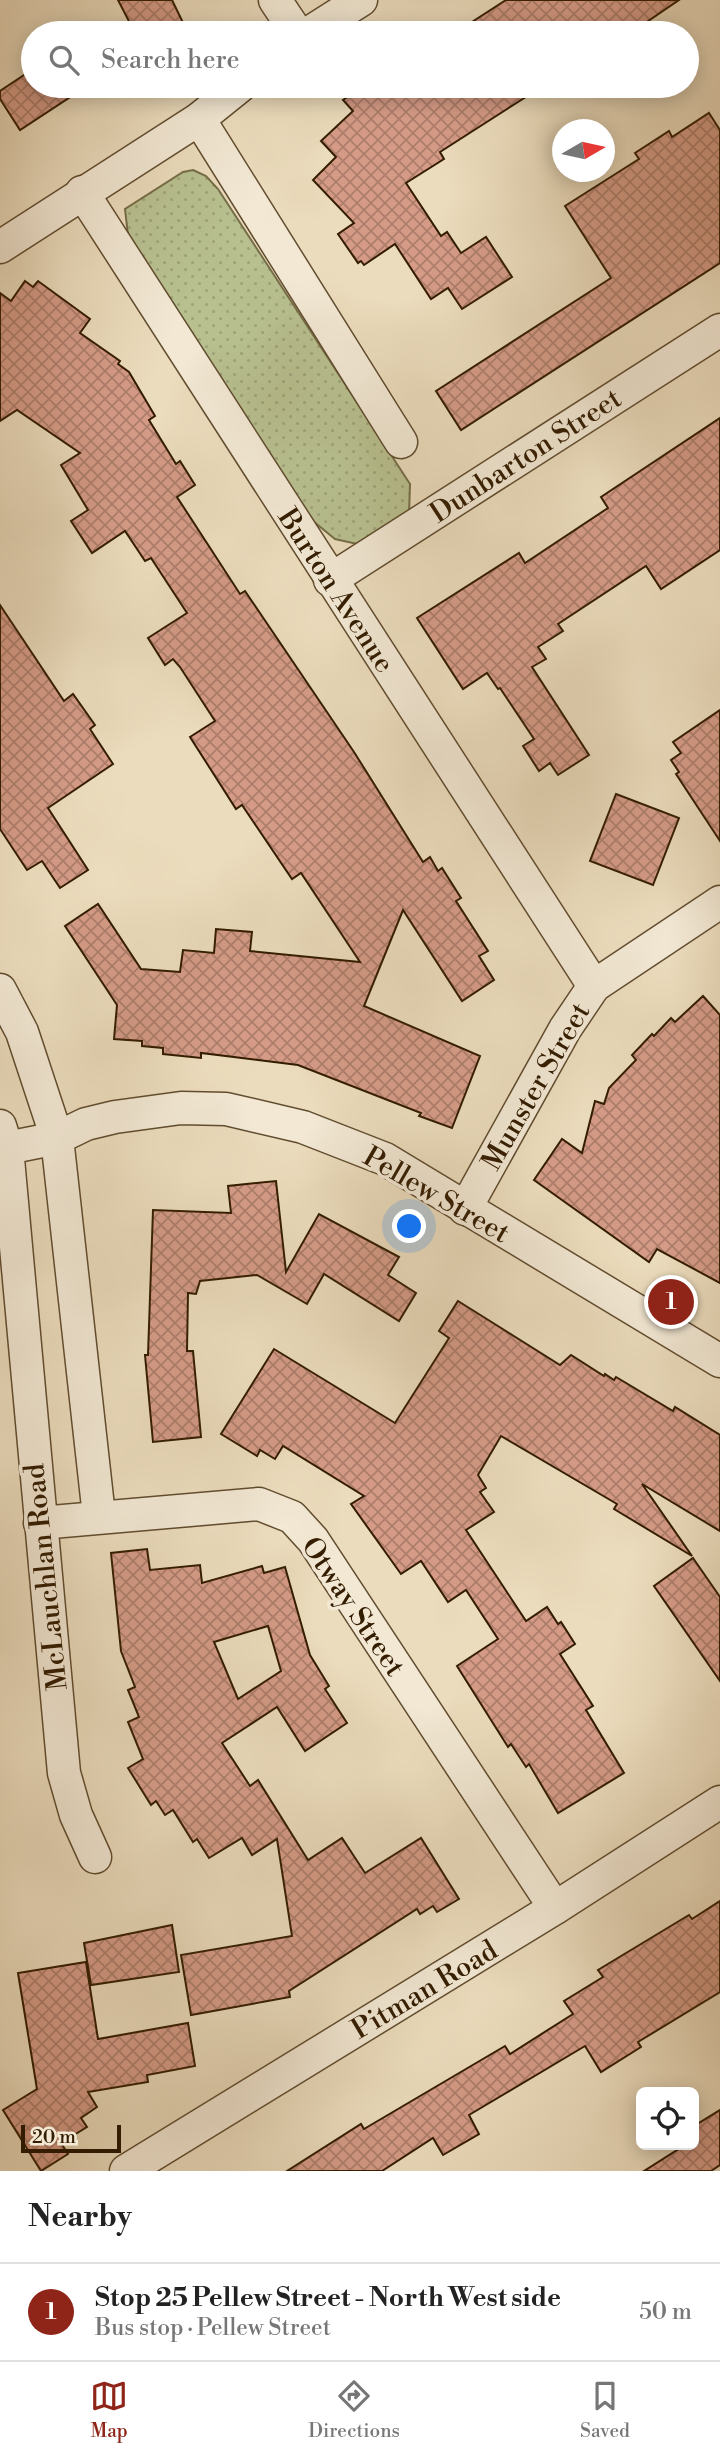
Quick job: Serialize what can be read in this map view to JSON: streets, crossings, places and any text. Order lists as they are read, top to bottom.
{
  "streets": {
    "street": [
      "Dunbarton Street",
      "Burton Avenue",
      "Munster Street",
      "Pellew Street",
      "McLauchlan Road",
      "Otway Street",
      "Pitman Road"
    ]
  },
  "crossings": [
    ["Dunbarton Street", "Burton Avenue"],
    ["Burton Avenue", "Munster Street"],
    ["Munster Street", "Pellew Street"],
    ["Pellew Street", "McLauchlan Road"],
    ["McLauchlan Road", "Otway Street"],
    ["Otway Street", "Pitman Road"]
  ],
  "scale_bar": "20 m",
  "north": "right",
  "page": {
    "search": "Search here",
    "pins": "1",
    "scale": "20 m",
    "heading": "Nearby",
    "list": [
      {
        "mark": "1",
        "name": "Stop 25 Pellew Street - North West side",
        "note": "Bus stop · Pellew Street",
        "value": "50 m"
      }
    ],
    "nav": ["Map", "Directions", "Saved"]
  }
}
